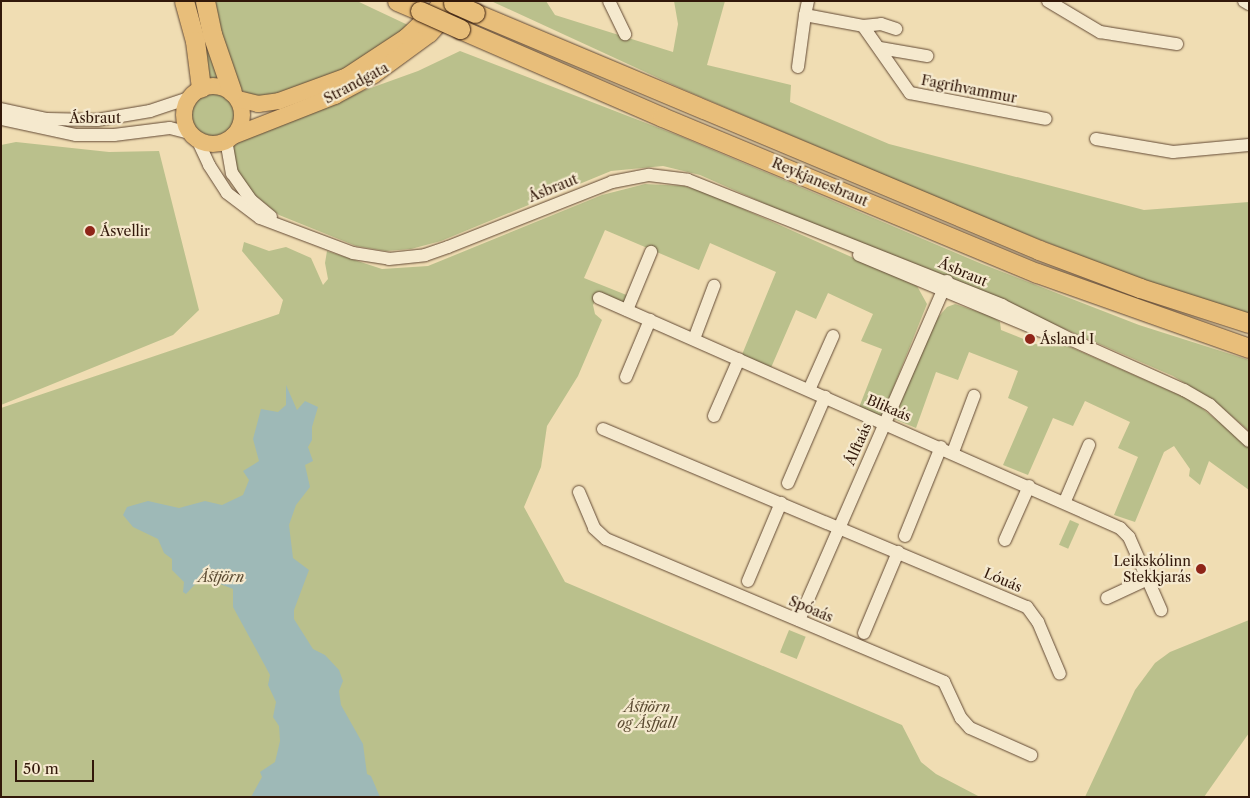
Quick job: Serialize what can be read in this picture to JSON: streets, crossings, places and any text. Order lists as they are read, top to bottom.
{
  "streets": {
    "highway": ["Reykjanesbraut"],
    "main road": ["Strandgata"],
    "street": [
      "Fagrihvammur",
      "Ásbraut",
      "Blikaás",
      "Álftaás",
      "Lóuás",
      "Spóaás"
    ]
  },
  "crossings": [
    ["Strandgata", "Ásbraut"],
    ["Strandgata", "Reykjanesbraut"],
    ["Ásbraut", "Álftaás"],
    ["Blikaás", "Álftaás"],
    ["Álftaás", "Lóuás"],
    ["Álftaás", "Spóaás"]
  ],
  "parks": ["Ástjörn", "Ástjörn og Ásfjall"],
  "places": ["Ásvellir", "Ásland I", "Leikskólinn Stekkjarás"],
  "scale_bar": "50 m"
}
